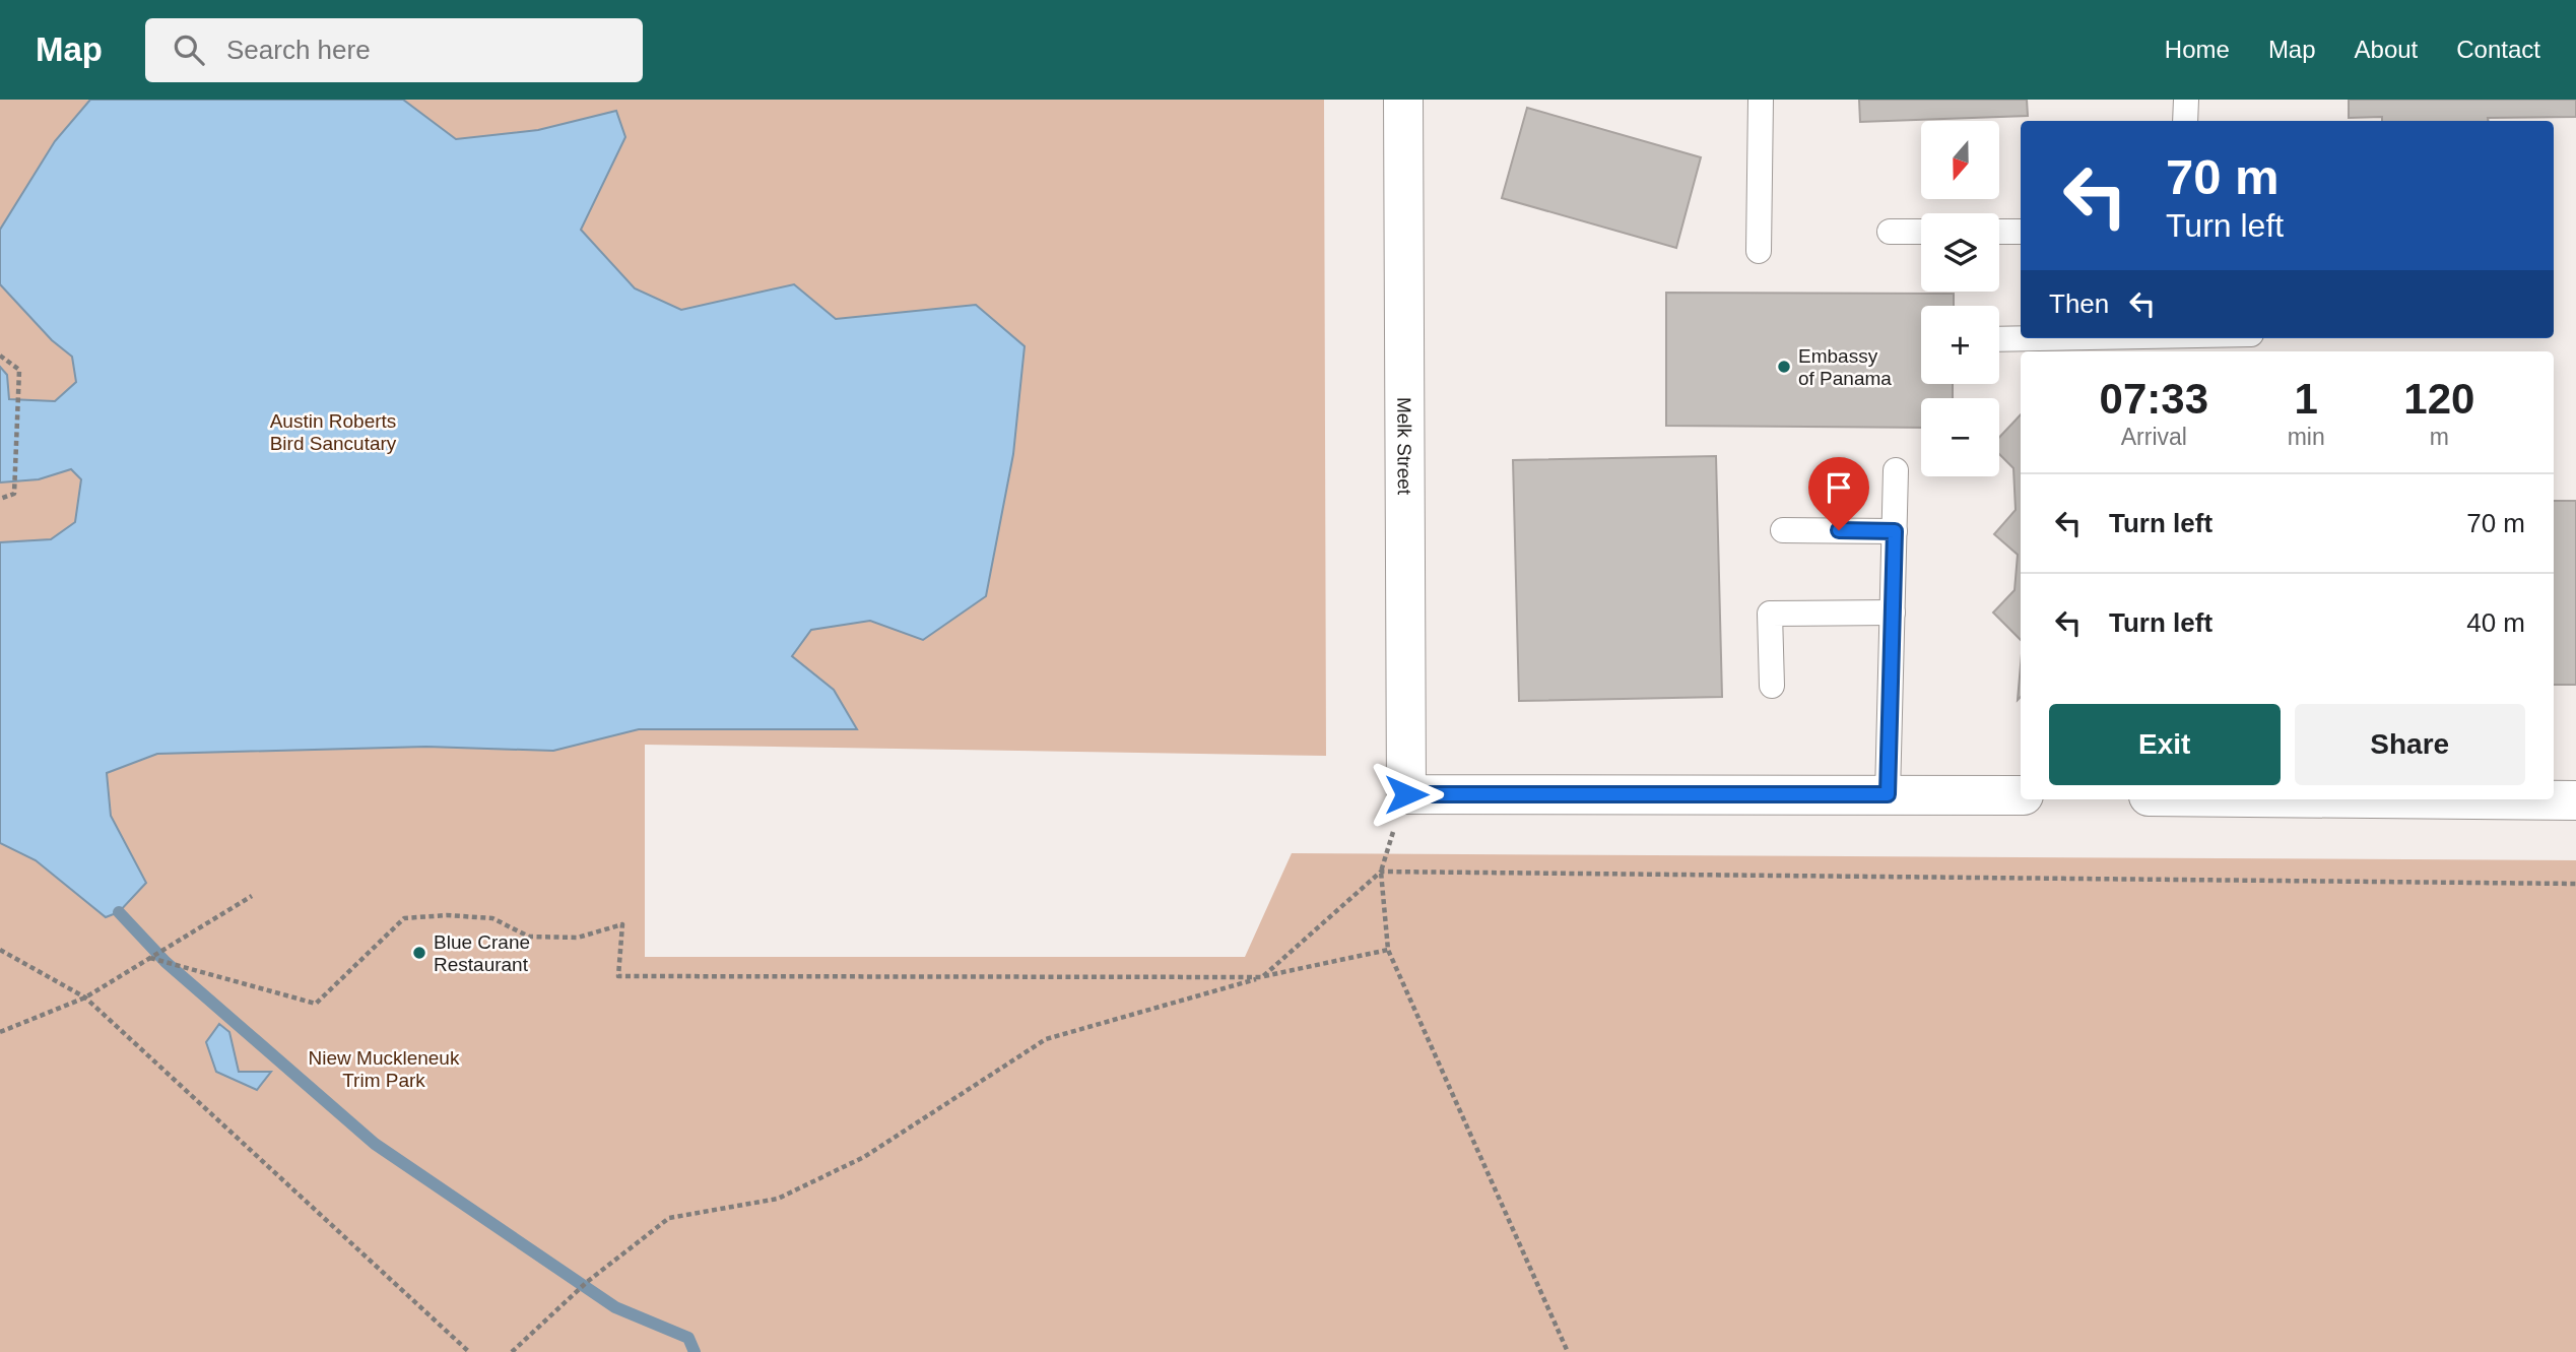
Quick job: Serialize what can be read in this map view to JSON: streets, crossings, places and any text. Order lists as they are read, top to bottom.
{
  "streets": {
    "street": ["Melk Street"]
  },
  "parks": ["Austin Roberts Bird Sancutary", "Niew Muckleneuk Trim Park"],
  "places": ["Embassy of Panama", "Blue Crane Restaurant"],
  "north": "bottom",
  "page": {
    "header": "Map",
    "search": "Search here",
    "nav": [
      "Home",
      "Map",
      "About",
      "Contact"
    ],
    "map_buttons": ["+", "−"],
    "turn": ["70 m", "Turn left"],
    "then": "Then",
    "eta": [
      "07:33",
      "Arrival",
      "1",
      "min",
      "120",
      "m"
    ],
    "list": [
      {
        "name": "Turn left",
        "value": "70 m"
      },
      {
        "name": "Turn left",
        "value": "40 m"
      }
    ],
    "buttons": ["Exit", "Share"]
  }
}
